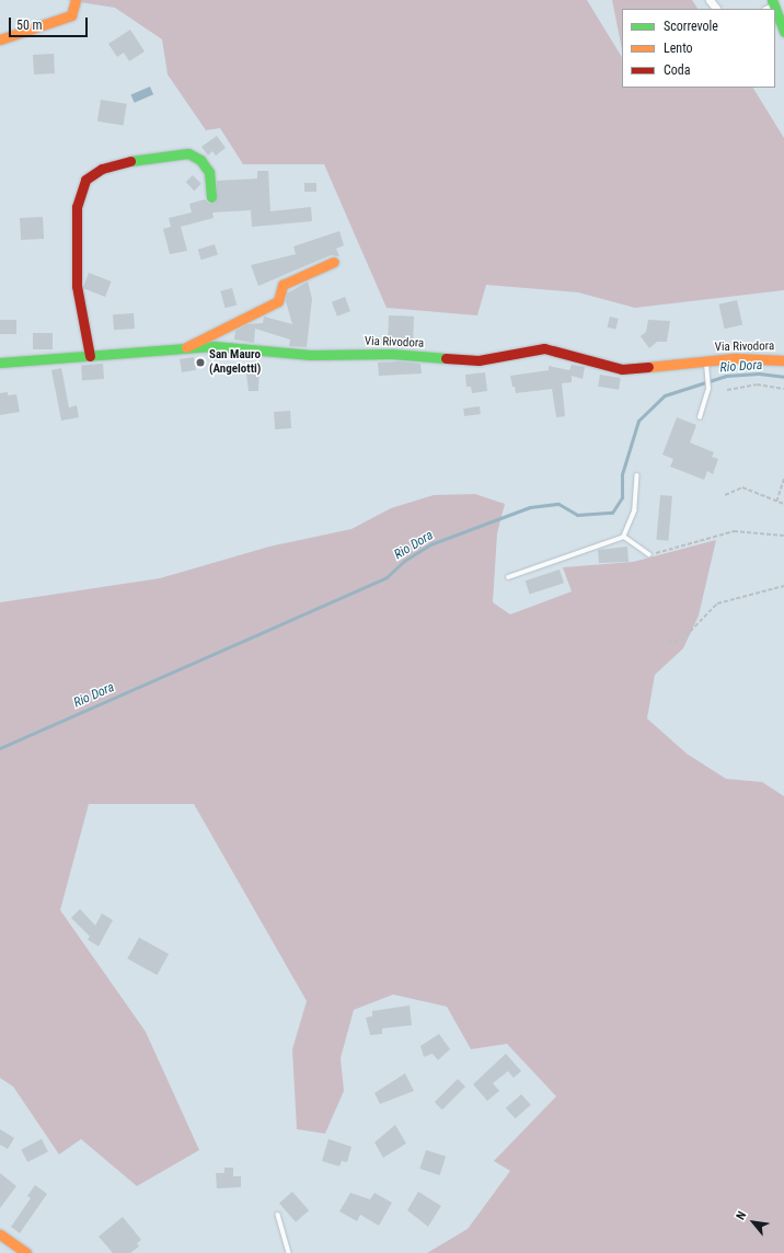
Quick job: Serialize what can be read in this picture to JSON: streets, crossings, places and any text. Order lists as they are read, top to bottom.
{
  "streets": {
    "street": ["Via Rivodora"]
  },
  "water": ["Rio Dora"],
  "places": ["San Mauro (Angelotti)"],
  "legend": ["Scorrevole", "Lento", "Coda"],
  "scale_bar": "50 m",
  "north": "top left"
}
